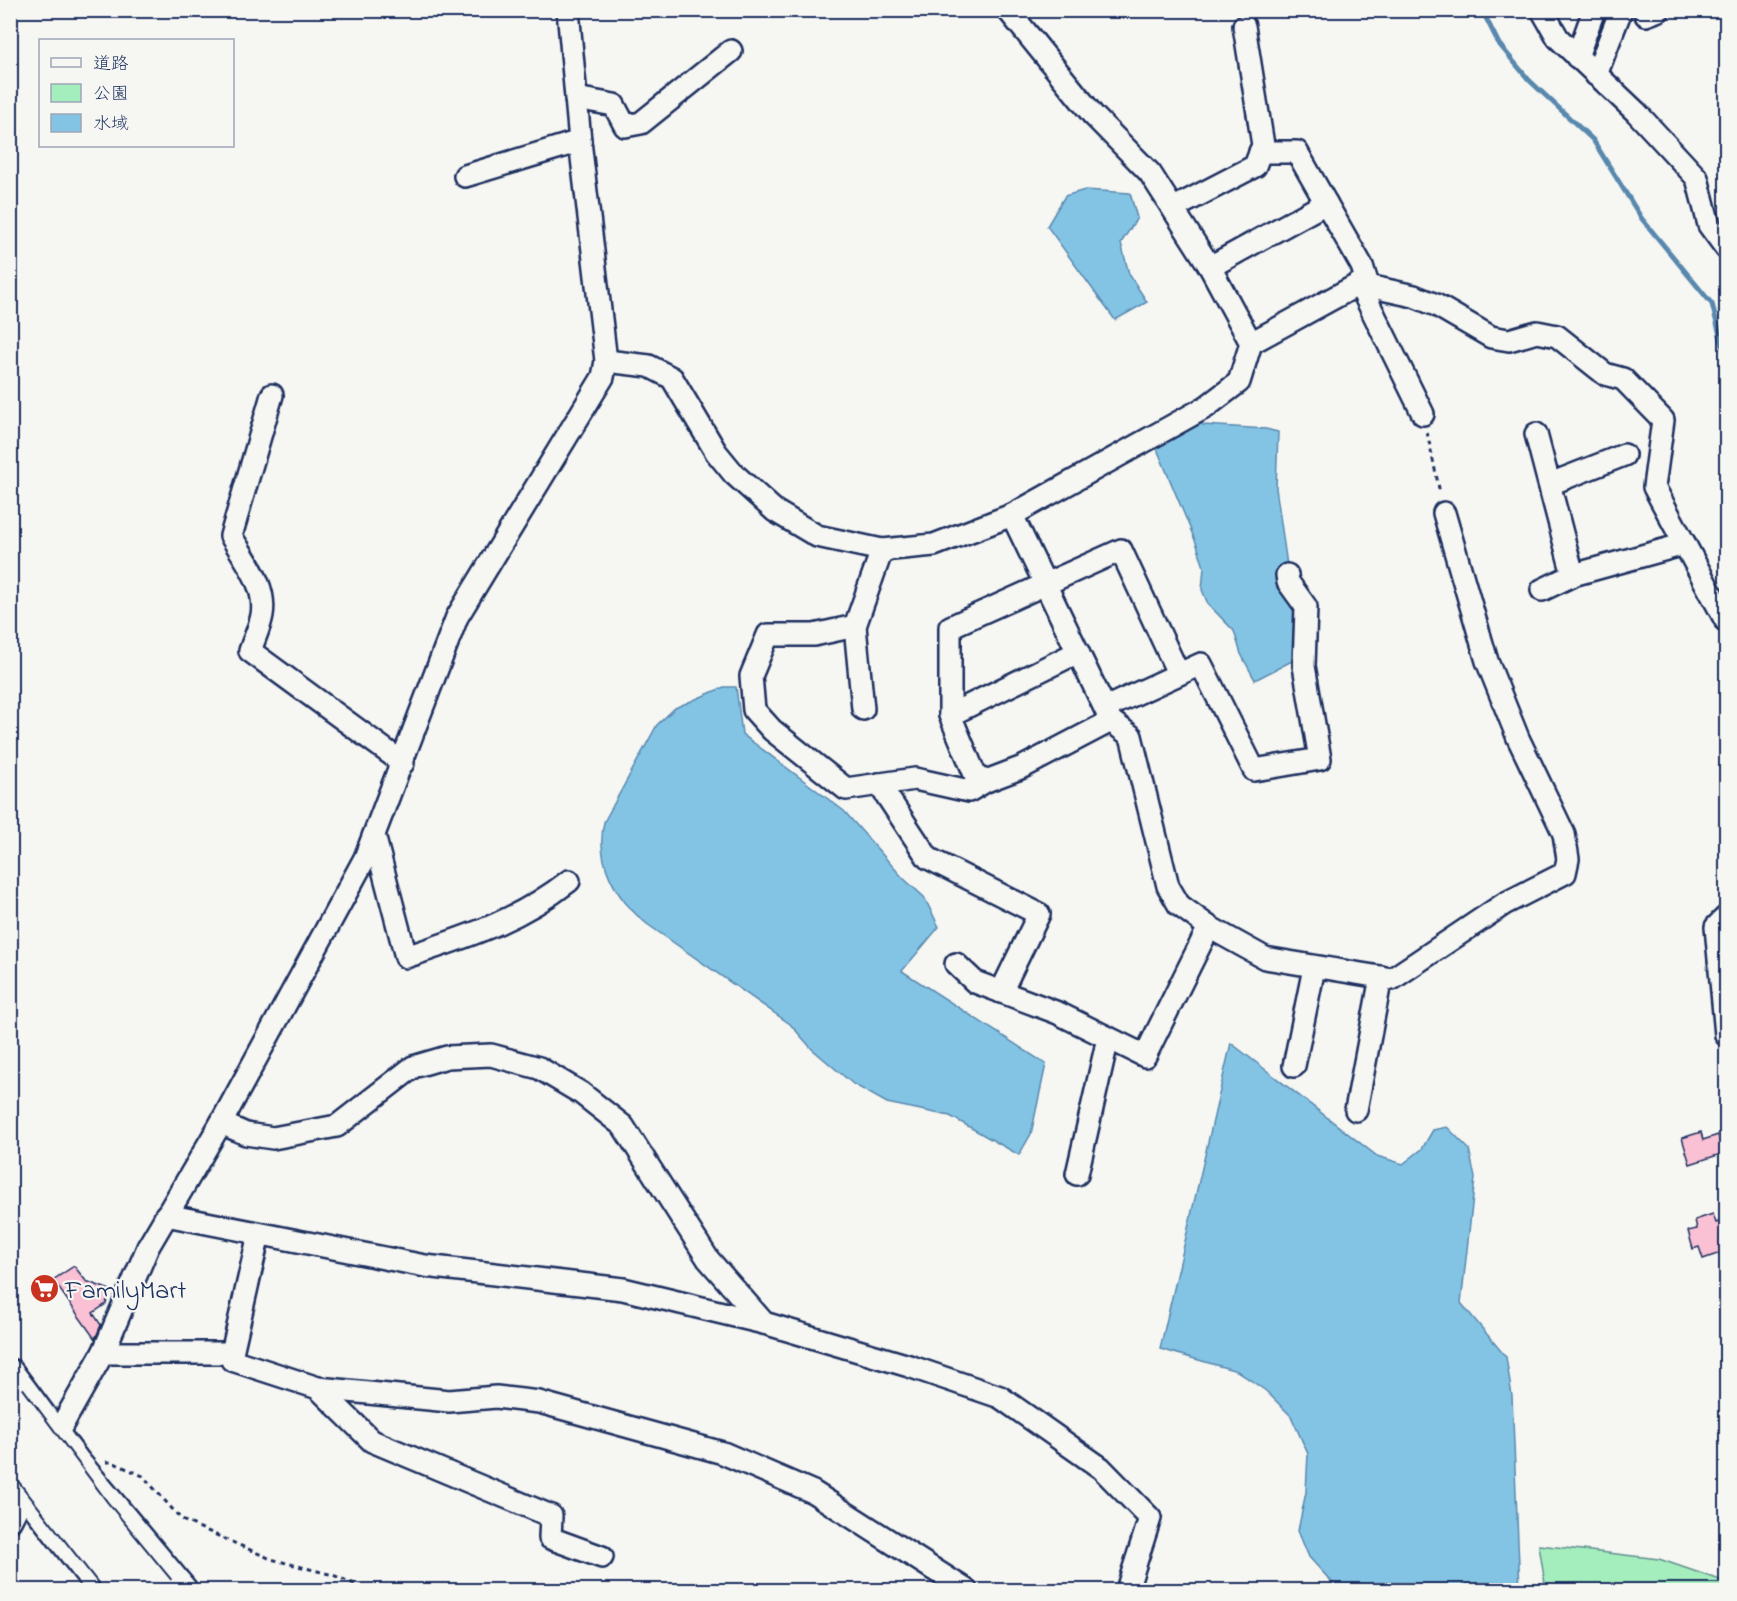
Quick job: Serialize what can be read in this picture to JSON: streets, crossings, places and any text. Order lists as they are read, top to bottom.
{
  "places": {
    "supermarket": ["FamilyMart"]
  },
  "legend": ["道路", "公園", "水域"]
}
